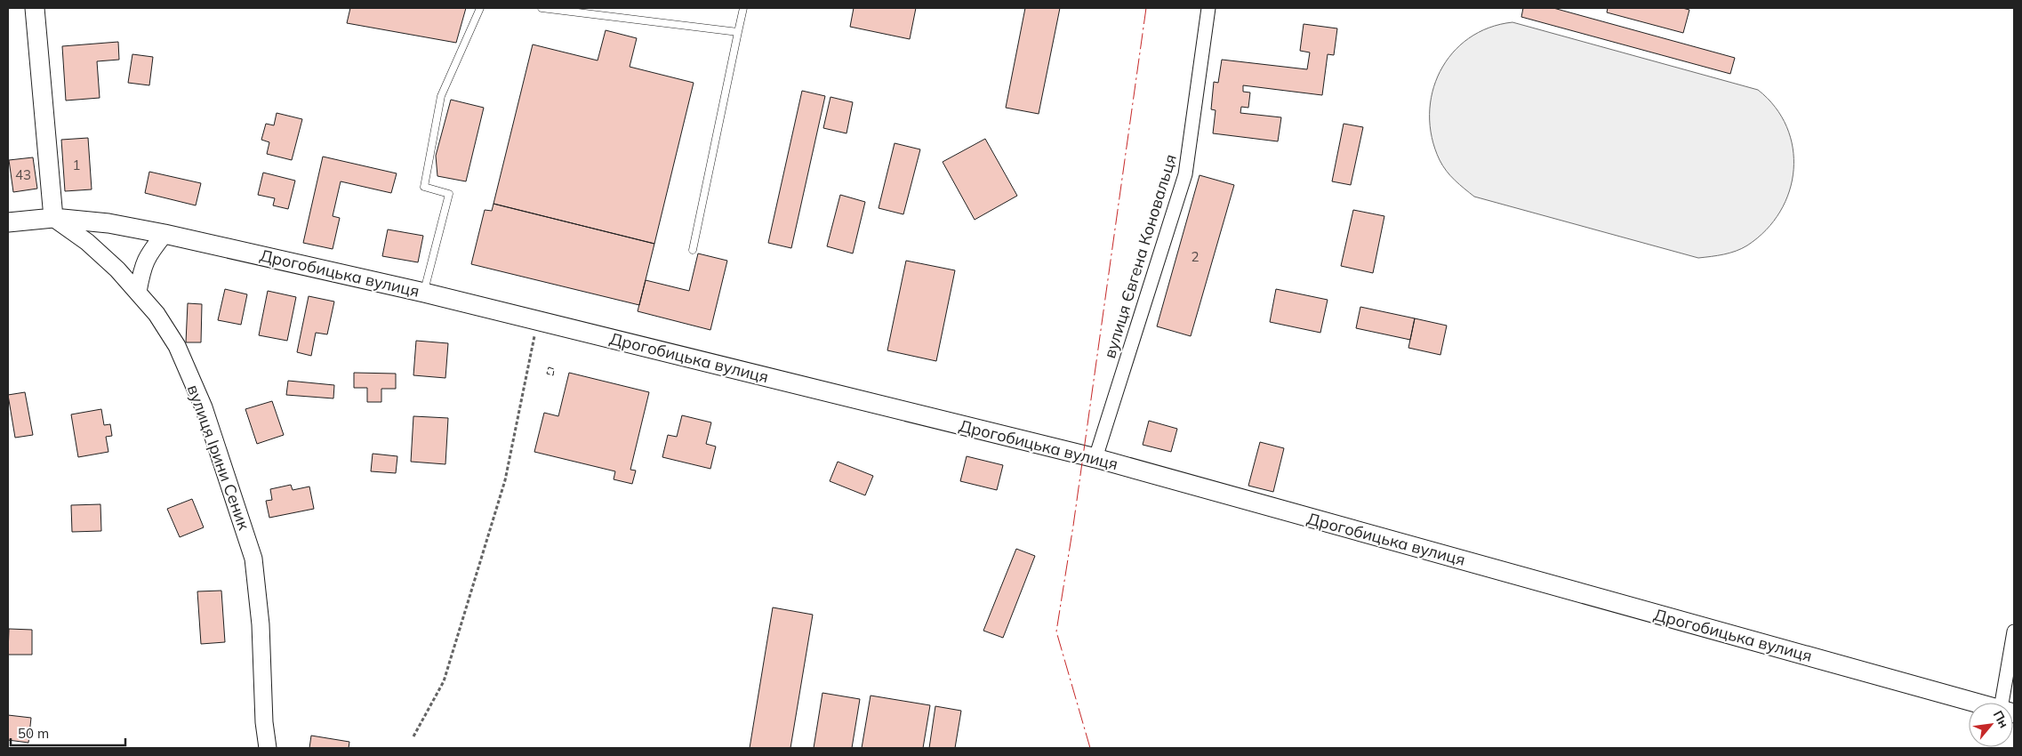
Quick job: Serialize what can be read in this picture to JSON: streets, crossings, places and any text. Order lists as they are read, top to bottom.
{
  "streets": {
    "main road": ["Дрогобицька вулиця"],
    "street": ["вулиця Євгена Коновальця", "вулиця Ірини Сеник"]
  },
  "crossings": [
    ["вулиця Євгена Коновальця", "Дрогобицька вулиця"],
    ["Дрогобицька вулиця", "вулиця Ірини Сеник"]
  ],
  "house_numbers": ["1", "43", "2"],
  "scale_bar": "50 m",
  "north": "top right"
}
